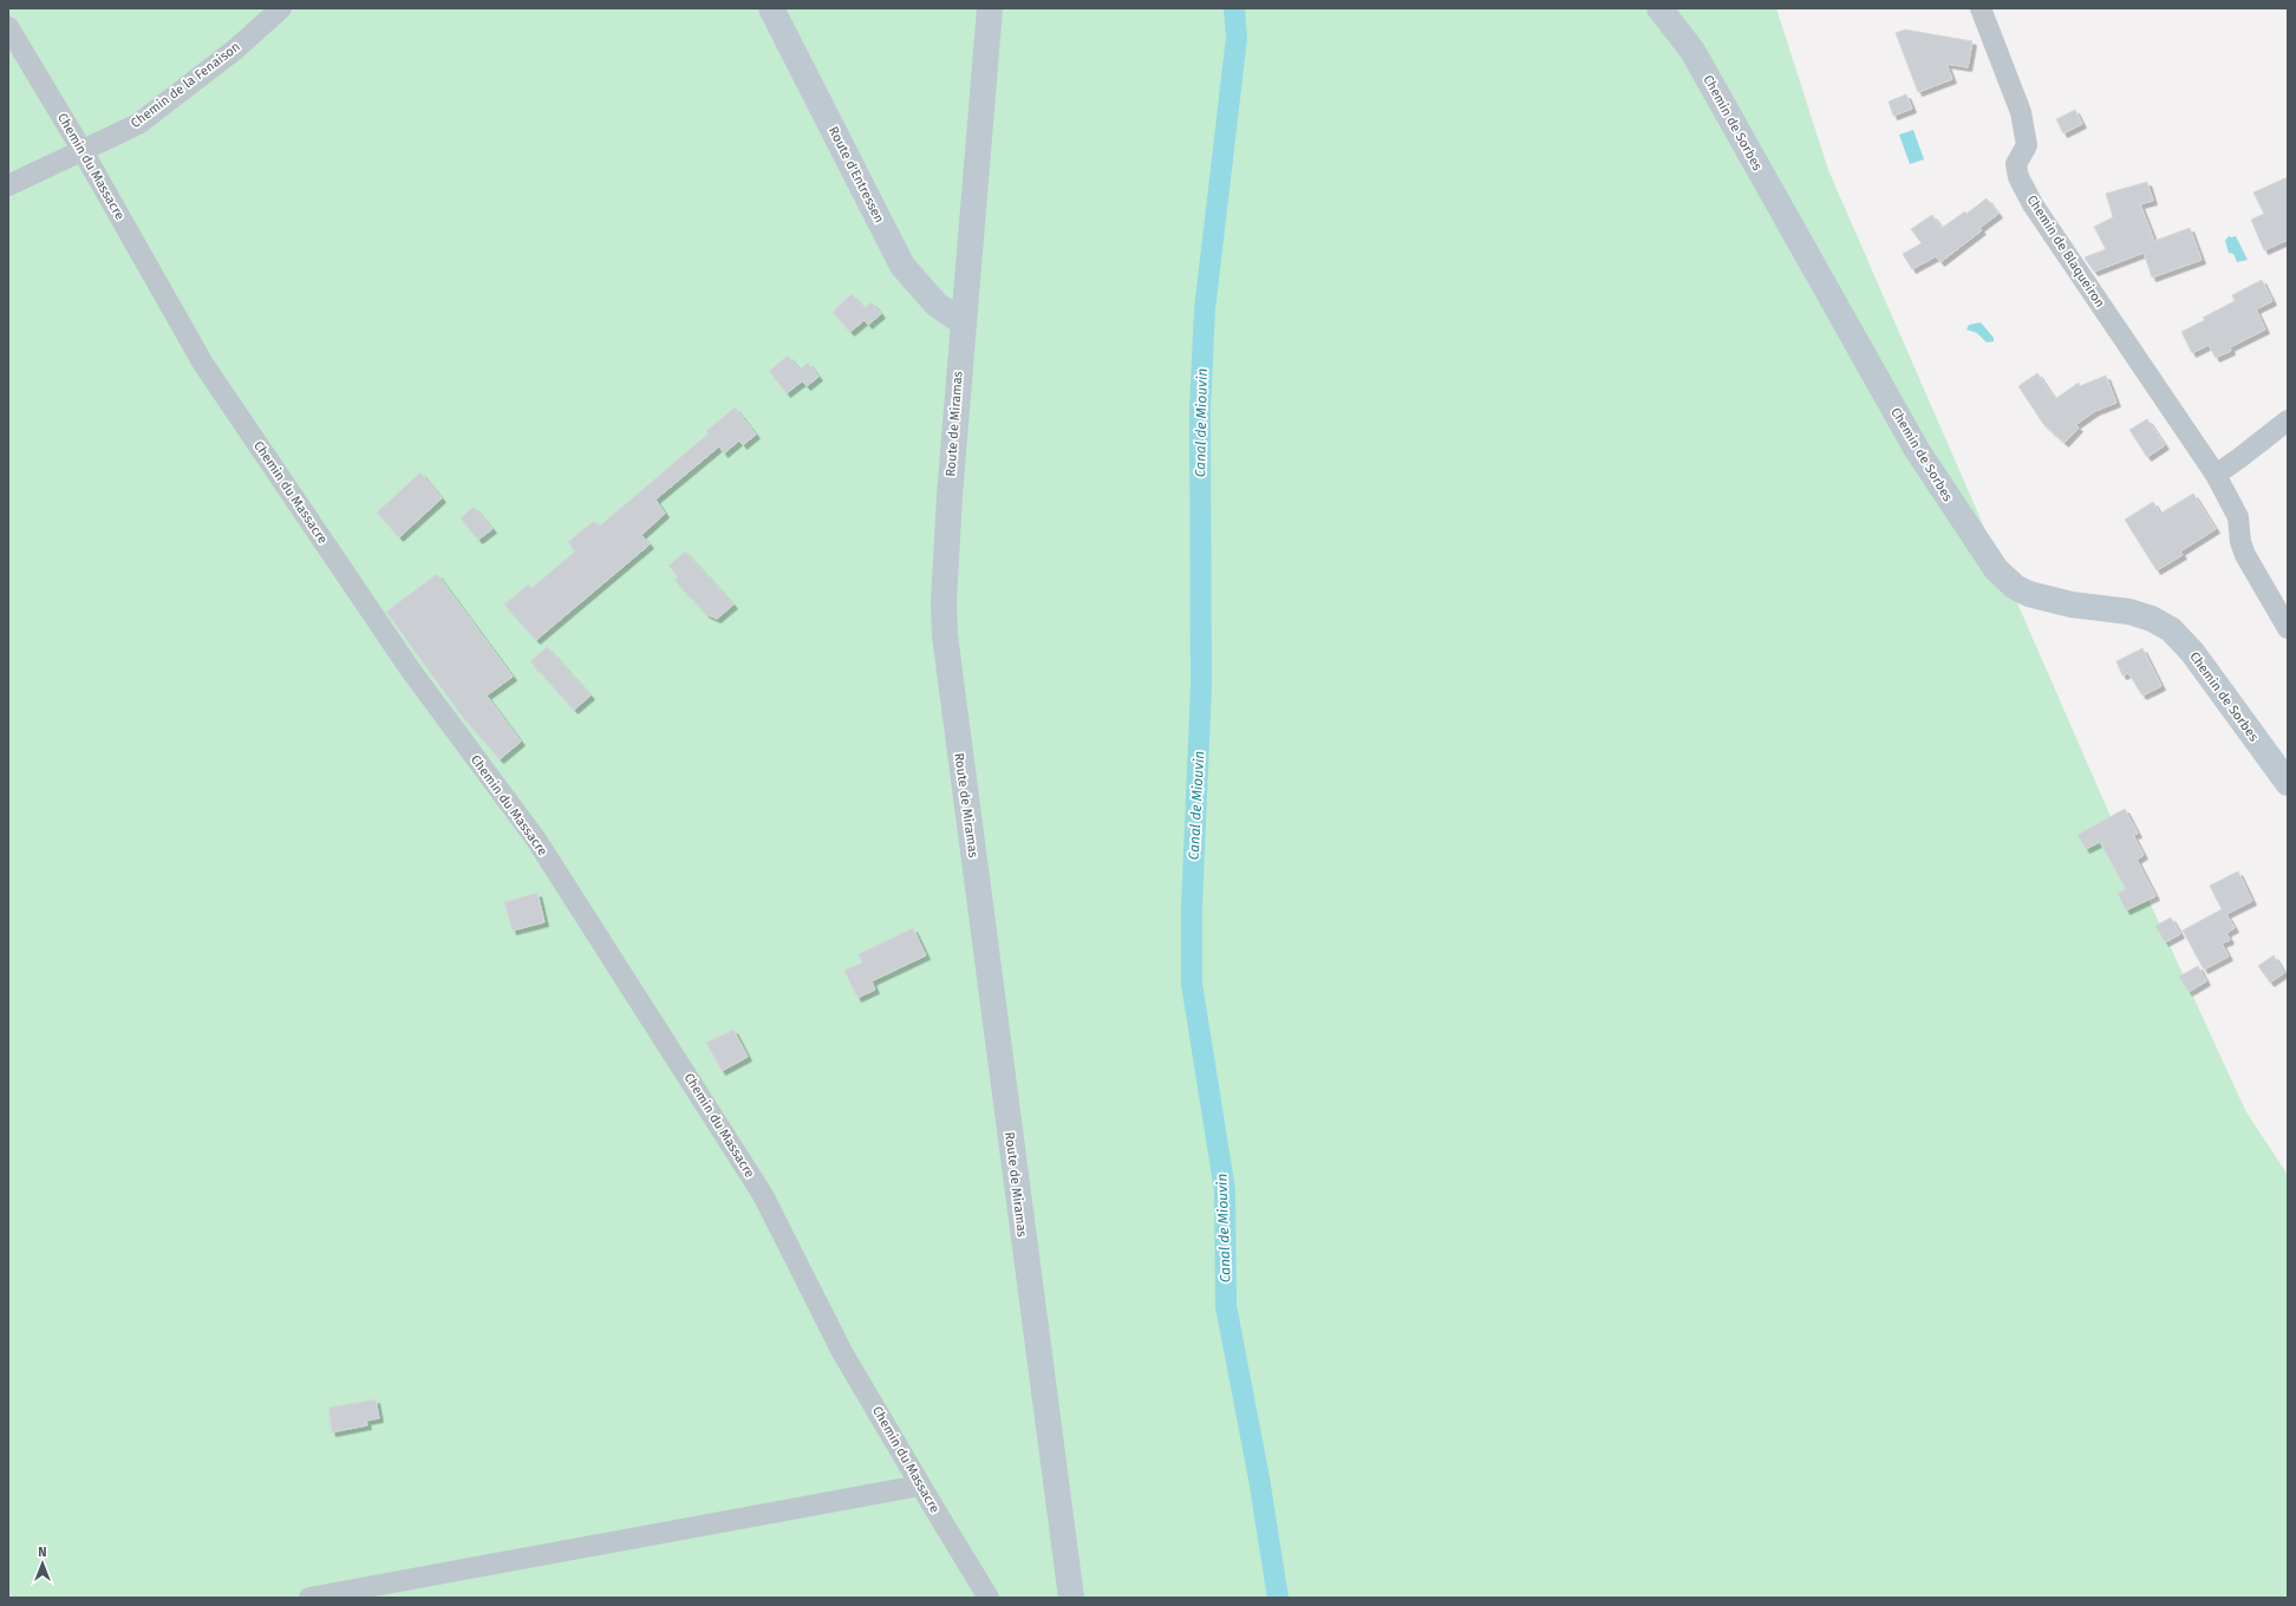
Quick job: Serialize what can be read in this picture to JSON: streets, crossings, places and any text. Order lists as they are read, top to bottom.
{
  "streets": {
    "main road": ["Chemin de Sorbes", "Route d'Entressen", "Route de Miramas"],
    "street": ["Chemin de la Fenaison", "Chemin du Massacre", "Chemin de Blaqueiron"]
  },
  "crossings": [
    ["Chemin de la Fenaison", "Chemin du Massacre"],
    ["Route d'Entressen", "Route de Miramas"]
  ],
  "water": ["Canal de Miouvin"],
  "north": "top"
}
